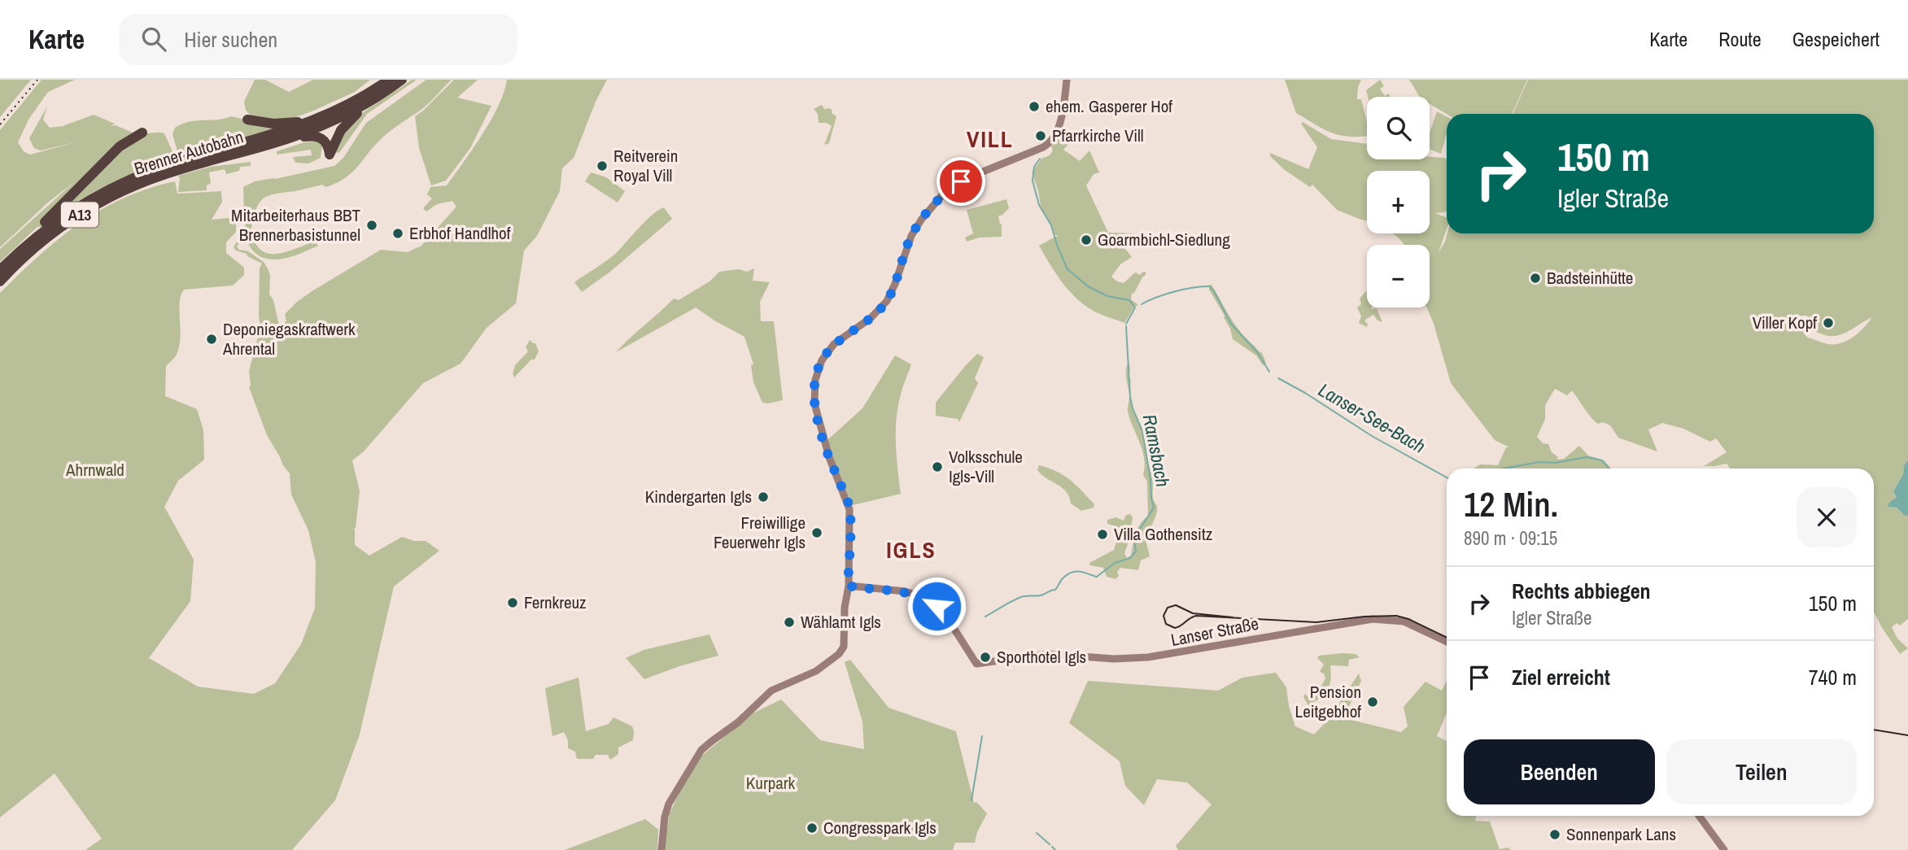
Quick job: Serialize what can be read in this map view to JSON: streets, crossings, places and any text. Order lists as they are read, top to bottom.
{
  "streets": {
    "highway": ["Brenner Autobahn", "A13"],
    "main road": ["Lanser Straße"]
  },
  "districts": ["VILL", "IGLS"],
  "water": ["Lanser-See-Bach", "Ramsbach"],
  "parks": ["Ahrnwald", "Kurpark"],
  "places": [
    "ehem. Gasperer Hof",
    "Pfarrkirche Vill",
    "Reitverein Royal Vill",
    "Mitarbeiterhaus BBT Brennerbasistunnel",
    "Erbhof Handlhof",
    "Goarmbichl-Siedlung",
    "Badsteinhütte",
    "Viller Kopf",
    "Deponiegaskraftwerk Ahrental",
    "Volksschule Igls-Vill",
    "Kindergarten Igls",
    "Freiwillige Feuerwehr Igls",
    "Villa Gothensitz",
    "Fernkreuz",
    "Wählamt Igls",
    "Sporthotel Igls",
    "Pension Leitgebhof",
    "Congresspark Igls",
    "Sonnenpark Lans"
  ],
  "page": {
    "header": "Karte",
    "search": "Hier suchen",
    "nav": ["Karte", "Route", "Gespeichert"],
    "map_buttons": ["+", "−"],
    "turn": ["150 m", "Igler Straße"],
    "heading": ["12 Min.", "890 m · 09:15"],
    "list": [
      {
        "name": "Rechts abbiegen",
        "note": "Igler Straße",
        "value": "150 m"
      },
      {
        "name": "Ziel erreicht",
        "value": "740 m"
      }
    ],
    "buttons": ["Beenden", "Teilen"]
  }
}
